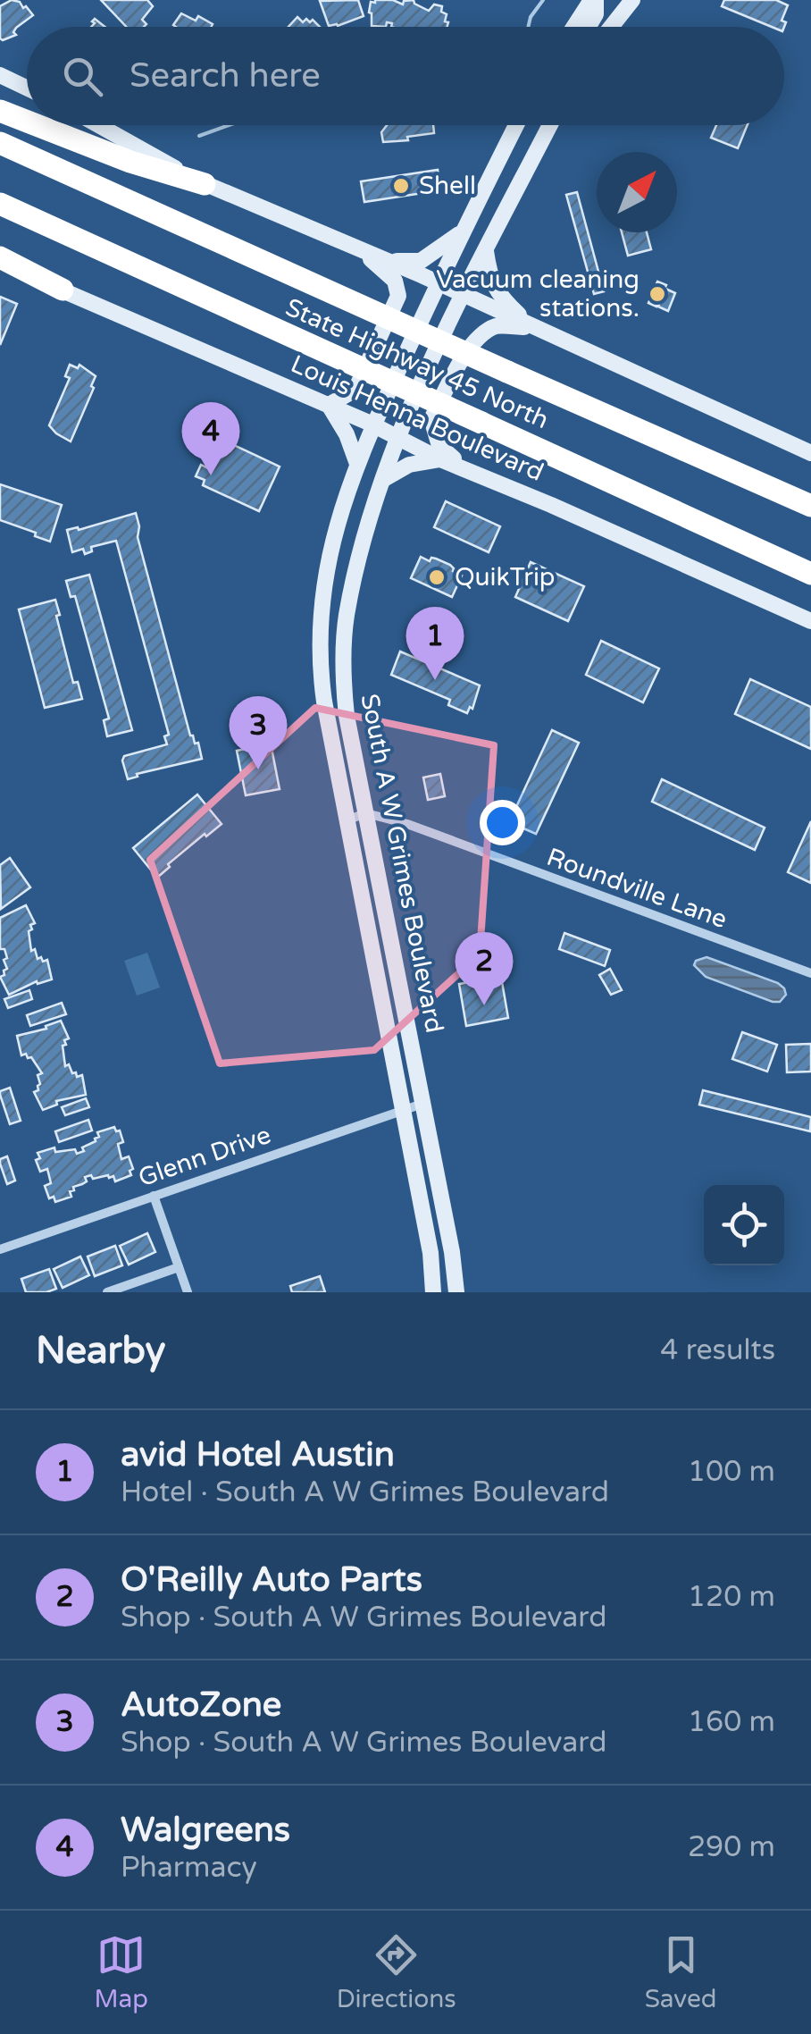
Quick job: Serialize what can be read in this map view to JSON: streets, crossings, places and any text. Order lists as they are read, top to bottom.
{
  "streets": {
    "highway": ["State Highway 45 North"],
    "main road": ["Louis Henna Boulevard", "South A W Grimes Boulevard"],
    "street": ["Roundville Lane", "Glenn Drive"]
  },
  "crossings": [
    ["Louis Henna Boulevard", "South A W Grimes Boulevard"],
    ["South A W Grimes Boulevard", "Roundville Lane"],
    ["South A W Grimes Boulevard", "Glenn Drive"]
  ],
  "places": ["Shell", "Vacuum cleaning stations.", "QuikTrip"],
  "north": "top right",
  "page": {
    "search": "Search here",
    "pins": [
      "4",
      "1",
      "3",
      "2"
    ],
    "heading": ["Nearby", "4 results"],
    "list": [
      {
        "mark": "1",
        "name": "avid Hotel Austin",
        "note": "Hotel · South A W Grimes Boulevard",
        "value": "100 m"
      },
      {
        "mark": "2",
        "name": "O'Reilly Auto Parts",
        "note": "Shop · South A W Grimes Boulevard",
        "value": "120 m"
      },
      {
        "mark": "3",
        "name": "AutoZone",
        "note": "Shop · South A W Grimes Boulevard",
        "value": "160 m"
      },
      {
        "mark": "4",
        "name": "Walgreens",
        "note": "Pharmacy",
        "value": "290 m"
      }
    ],
    "nav": ["Map", "Directions", "Saved"]
  }
}
